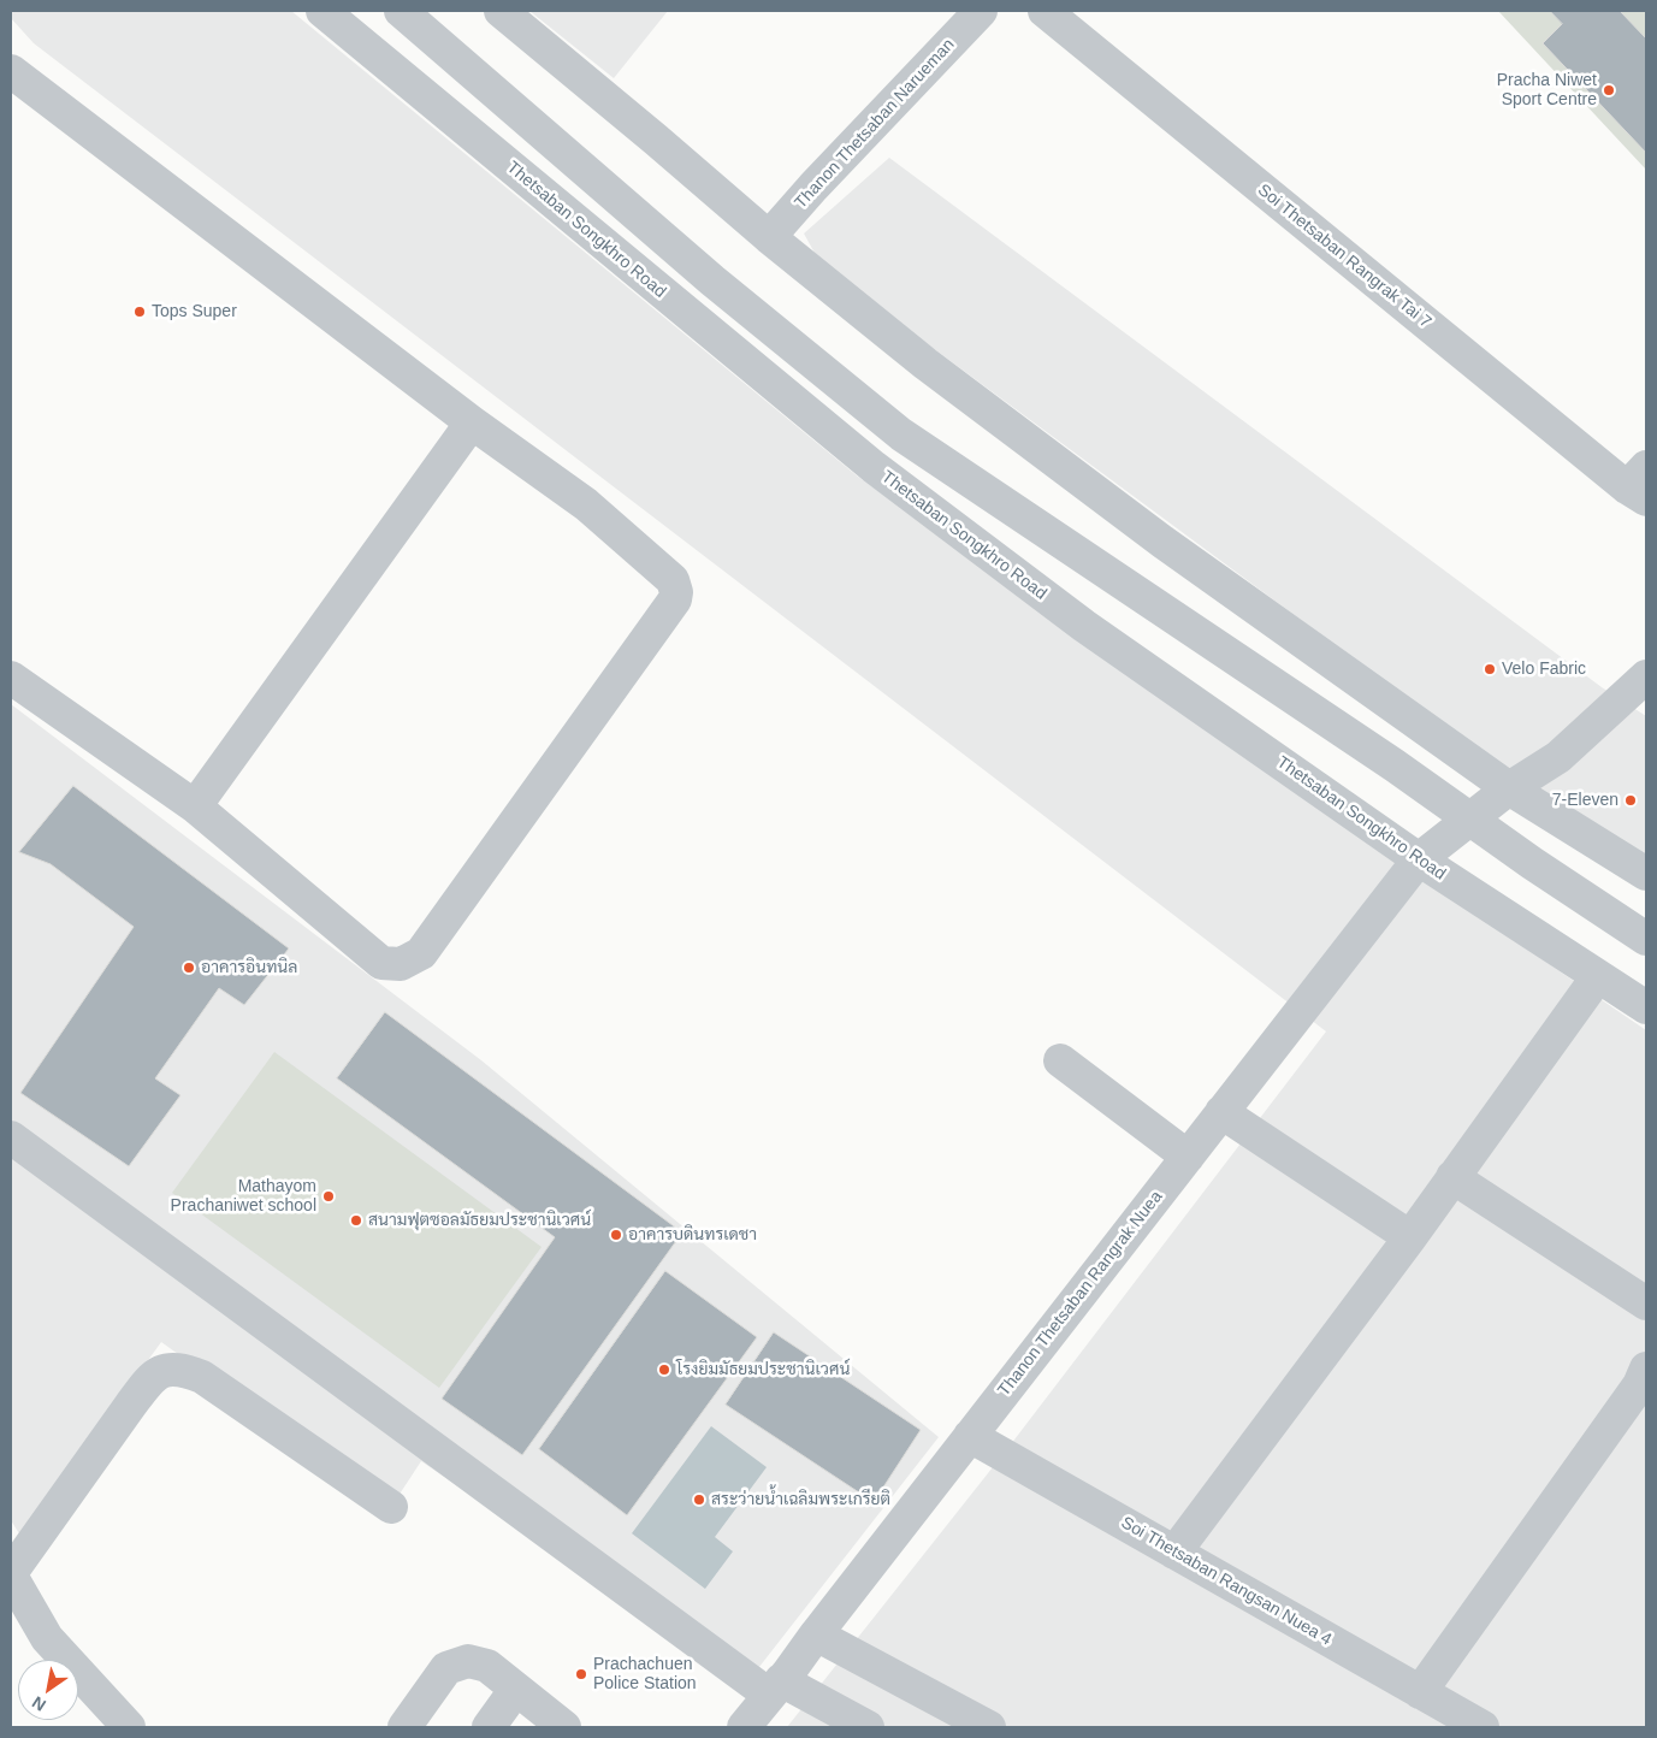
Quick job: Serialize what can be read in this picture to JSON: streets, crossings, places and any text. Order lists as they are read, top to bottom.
{
  "streets": {
    "street": [
      "Thanon Thetsaban Narueman",
      "Thetsaban Songkhro Road",
      "Soi Thetsaban Rangrak Tai 7",
      "Thanon Thetsaban Rangrak Nuea",
      "Soi Thetsaban Rangsan Nuea 4"
    ]
  },
  "crossings": [
    ["Thetsaban Songkhro Road", "Thanon Thetsaban Rangrak Nuea"],
    ["Thanon Thetsaban Rangrak Nuea", "Soi Thetsaban Rangsan Nuea 4"]
  ],
  "places": [
    "Pracha Niwet Sport Centre",
    "Tops Super",
    "Velo Fabric",
    "7-Eleven",
    "อาคารอินทนิล",
    "Mathayom Prachaniwet school",
    "สนามฟุตซอลมัธยมประชานิเวศน์",
    "อาคารบดินทรเดชา",
    "โรงยิมมัธยมประชานิเวศน์",
    "สระว่ายนํ้าเฉลิมพระเกรียติ",
    "Prachachuen Police Station"
  ],
  "north": "bottom left"
}
